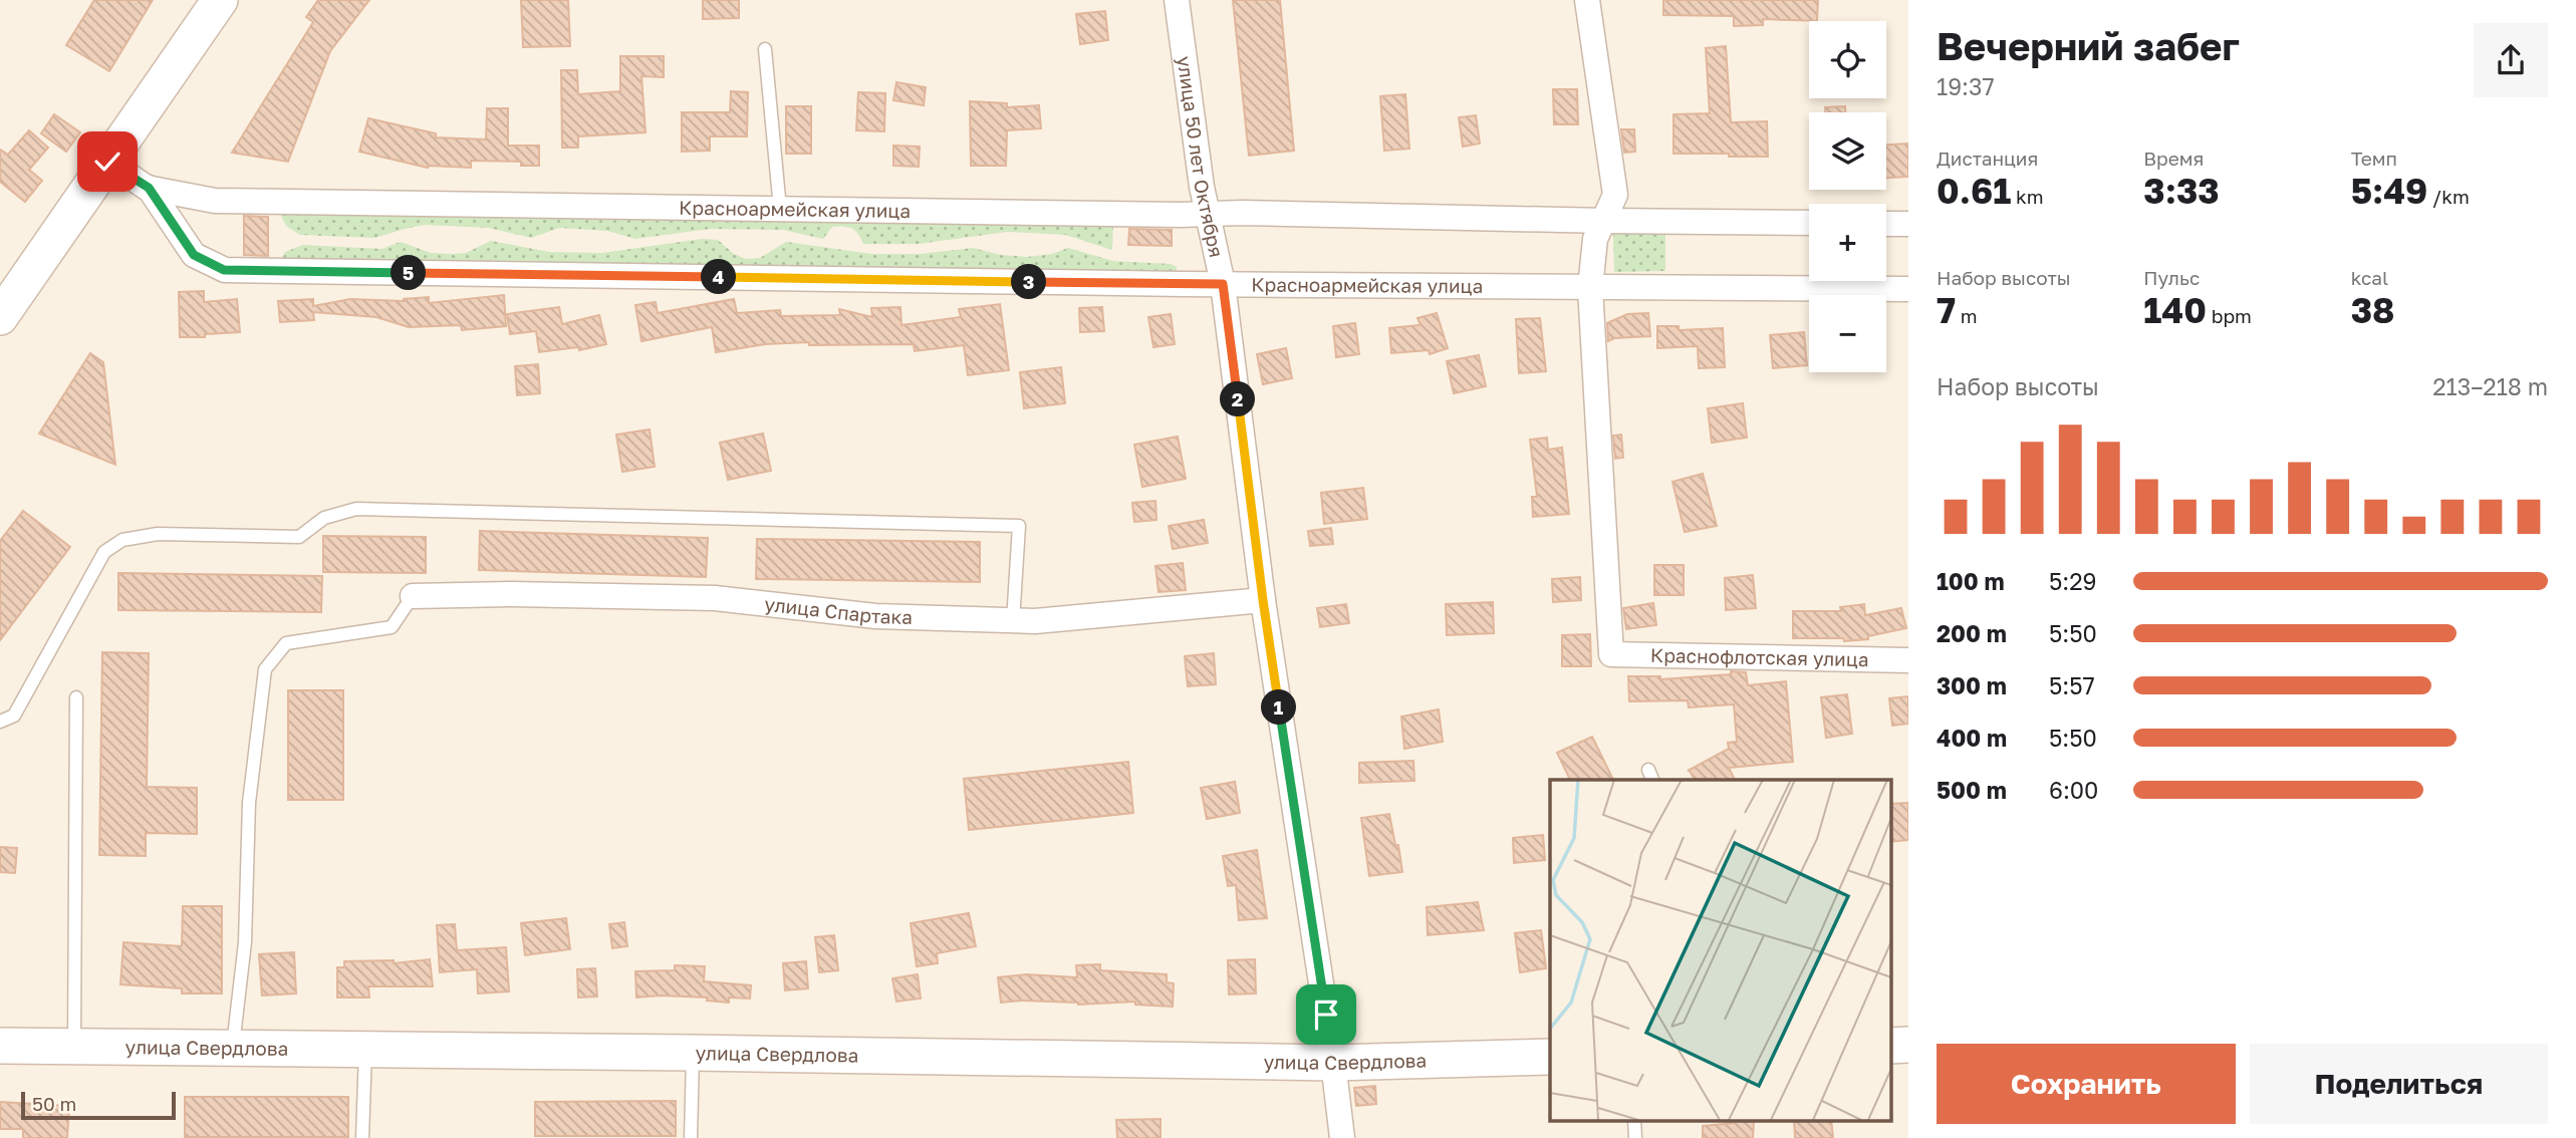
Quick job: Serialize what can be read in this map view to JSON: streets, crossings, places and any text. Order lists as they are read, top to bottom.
{
  "streets": {
    "main road": ["улица Свердлова"],
    "street": [
      "улица 50 лет Октября",
      "Красноармейская улица",
      "улица Спартака",
      "Краснофлотская улица"
    ]
  },
  "crossings": [
    ["улица 50 лет Октября", "Красноармейская улица"],
    ["улица 50 лет Октября", "улица Спартака"],
    ["улица 50 лет Октября", "улица Свердлова"],
    ["Красноармейская улица", "Краснофлотская улица"]
  ],
  "scale_bar": "50 m",
  "page": {
    "heading": ["Вечерний забег", "19:37"],
    "map_buttons": ["+", "−"],
    "stats": [
      ["Дистанция", "0.61 km"],
      ["Время", "3:33"],
      ["Темп", "5:49 /km"],
      ["Набор высоты", "7 m"],
      ["Пульс", "140 bpm"],
      ["kcal", "38"]
    ],
    "pins": [
      "5",
      "4",
      "3",
      "2",
      "1"
    ],
    "chart": ["Набор высоты", "213–218 m"],
    "list": [
      {
        "name": "100 m",
        "note": "5:29"
      },
      {
        "name": "200 m",
        "note": "5:50"
      },
      {
        "name": "300 m",
        "note": "5:57"
      },
      {
        "name": "400 m",
        "note": "5:50"
      },
      {
        "name": "500 m",
        "note": "6:00"
      }
    ],
    "buttons": ["Сохранить", "Поделиться"],
    "scale": "50 m"
  }
}
